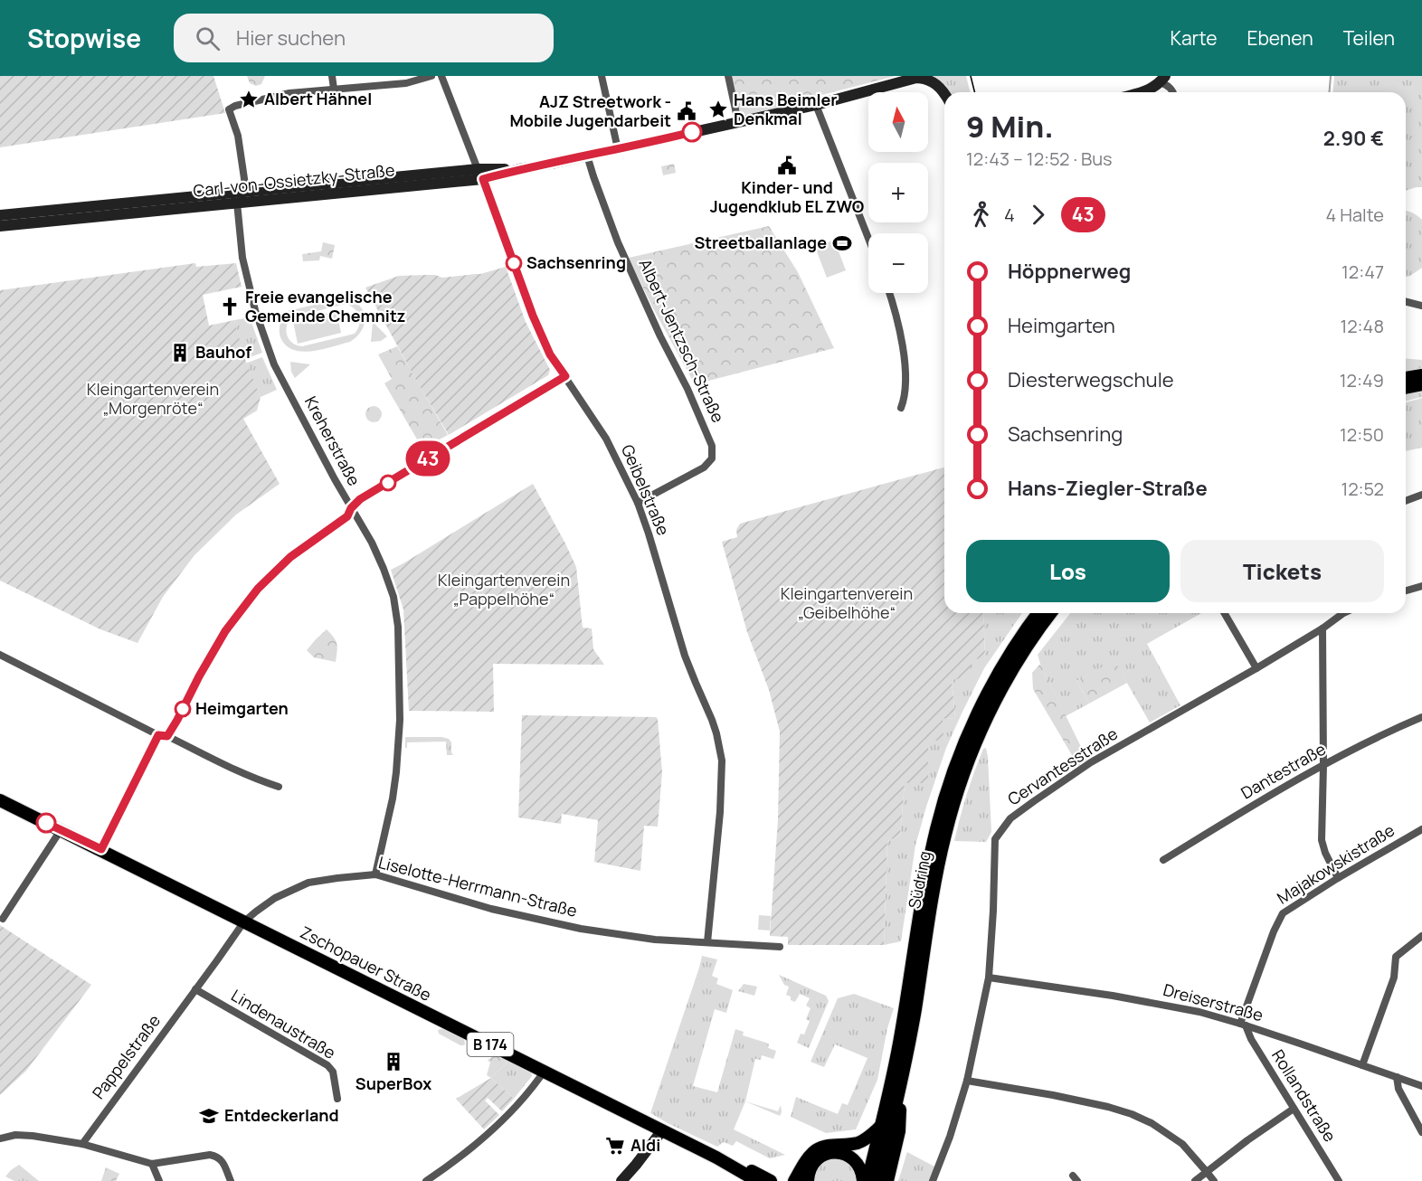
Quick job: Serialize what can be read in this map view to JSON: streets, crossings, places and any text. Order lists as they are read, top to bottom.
{
  "streets": {
    "main road": ["Südring", "Zschopauer Straße", "B 174"],
    "street": [
      "Carl-von-Ossietzky-Straße",
      "Albert-Jentzsch-Straße",
      "Kreherstraße",
      "Geibelstraße",
      "Cervantesstraße",
      "Dantestraße",
      "Majakowskistraße",
      "Liselotte-Herrmann-Straße",
      "Dreiserstraße",
      "Lindenaustraße",
      "Pappelstraße",
      "Rollandstraße"
    ]
  },
  "crossings": [
    ["Carl-von-Ossietzky-Straße", "Albert-Jentzsch-Straße"],
    ["Carl-von-Ossietzky-Straße", "Kreherstraße"],
    ["Carl-von-Ossietzky-Straße", "Geibelstraße"],
    ["Albert-Jentzsch-Straße", "Geibelstraße"],
    ["Kreherstraße", "Liselotte-Herrmann-Straße"],
    ["Geibelstraße", "Liselotte-Herrmann-Straße"],
    ["Cervantesstraße", "Dreiserstraße"],
    ["Majakowskistraße", "Dreiserstraße"],
    ["Majakowskistraße", "Rollandstraße"],
    ["Liselotte-Herrmann-Straße", "Zschopauer Straße"],
    ["Liselotte-Herrmann-Straße", "Pappelstraße"],
    ["Zschopauer Straße", "Pappelstraße"],
    ["Dreiserstraße", "Rollandstraße"],
    ["Lindenaustraße", "Pappelstraße"]
  ],
  "parks": ["Kleingartenverein „Morgenröte“", "Kleingartenverein „Pappelhöhe“", "Kleingartenverein „Geibelhöhe“"],
  "places": {
    "place": ["Albert Hähnel", "Hans Beimler Denkmal"],
    "public building": ["AJZ Streetwork - Mobile Jugendarbeit", "Kinder- und Jugendklub EL ZWO"],
    "sports": ["Streetballanlage"],
    "other": ["Sachsenring", "Heimgarten"],
    "church": ["Freie evangelische Gemeinde Chemnitz"],
    "building": ["Bauhof", "SuperBox"],
    "school or university": ["Entdeckerland"],
    "supermarket": ["Aldi"]
  },
  "lines": ["bus line 43"],
  "north": "top",
  "page": {
    "header": "Stopwise",
    "search": "Hier suchen",
    "nav": ["Karte", "Ebenen", "Teilen"],
    "on_map": "43",
    "map_buttons": ["+", "−"],
    "heading": ["9 Min.", "12:43 – 12:52 · Bus", "2.90 €"],
    "legs": ["4", "43", "4 Halte"],
    "list": [
      {
        "name": "Höppnerweg",
        "value": "12:47"
      },
      {
        "name": "Heimgarten",
        "value": "12:48"
      },
      {
        "name": "Diesterwegschule",
        "value": "12:49"
      },
      {
        "name": "Sachsenring",
        "value": "12:50"
      },
      {
        "name": "Hans-Ziegler-Straße",
        "value": "12:52"
      }
    ],
    "buttons": ["Los", "Tickets"]
  }
}
